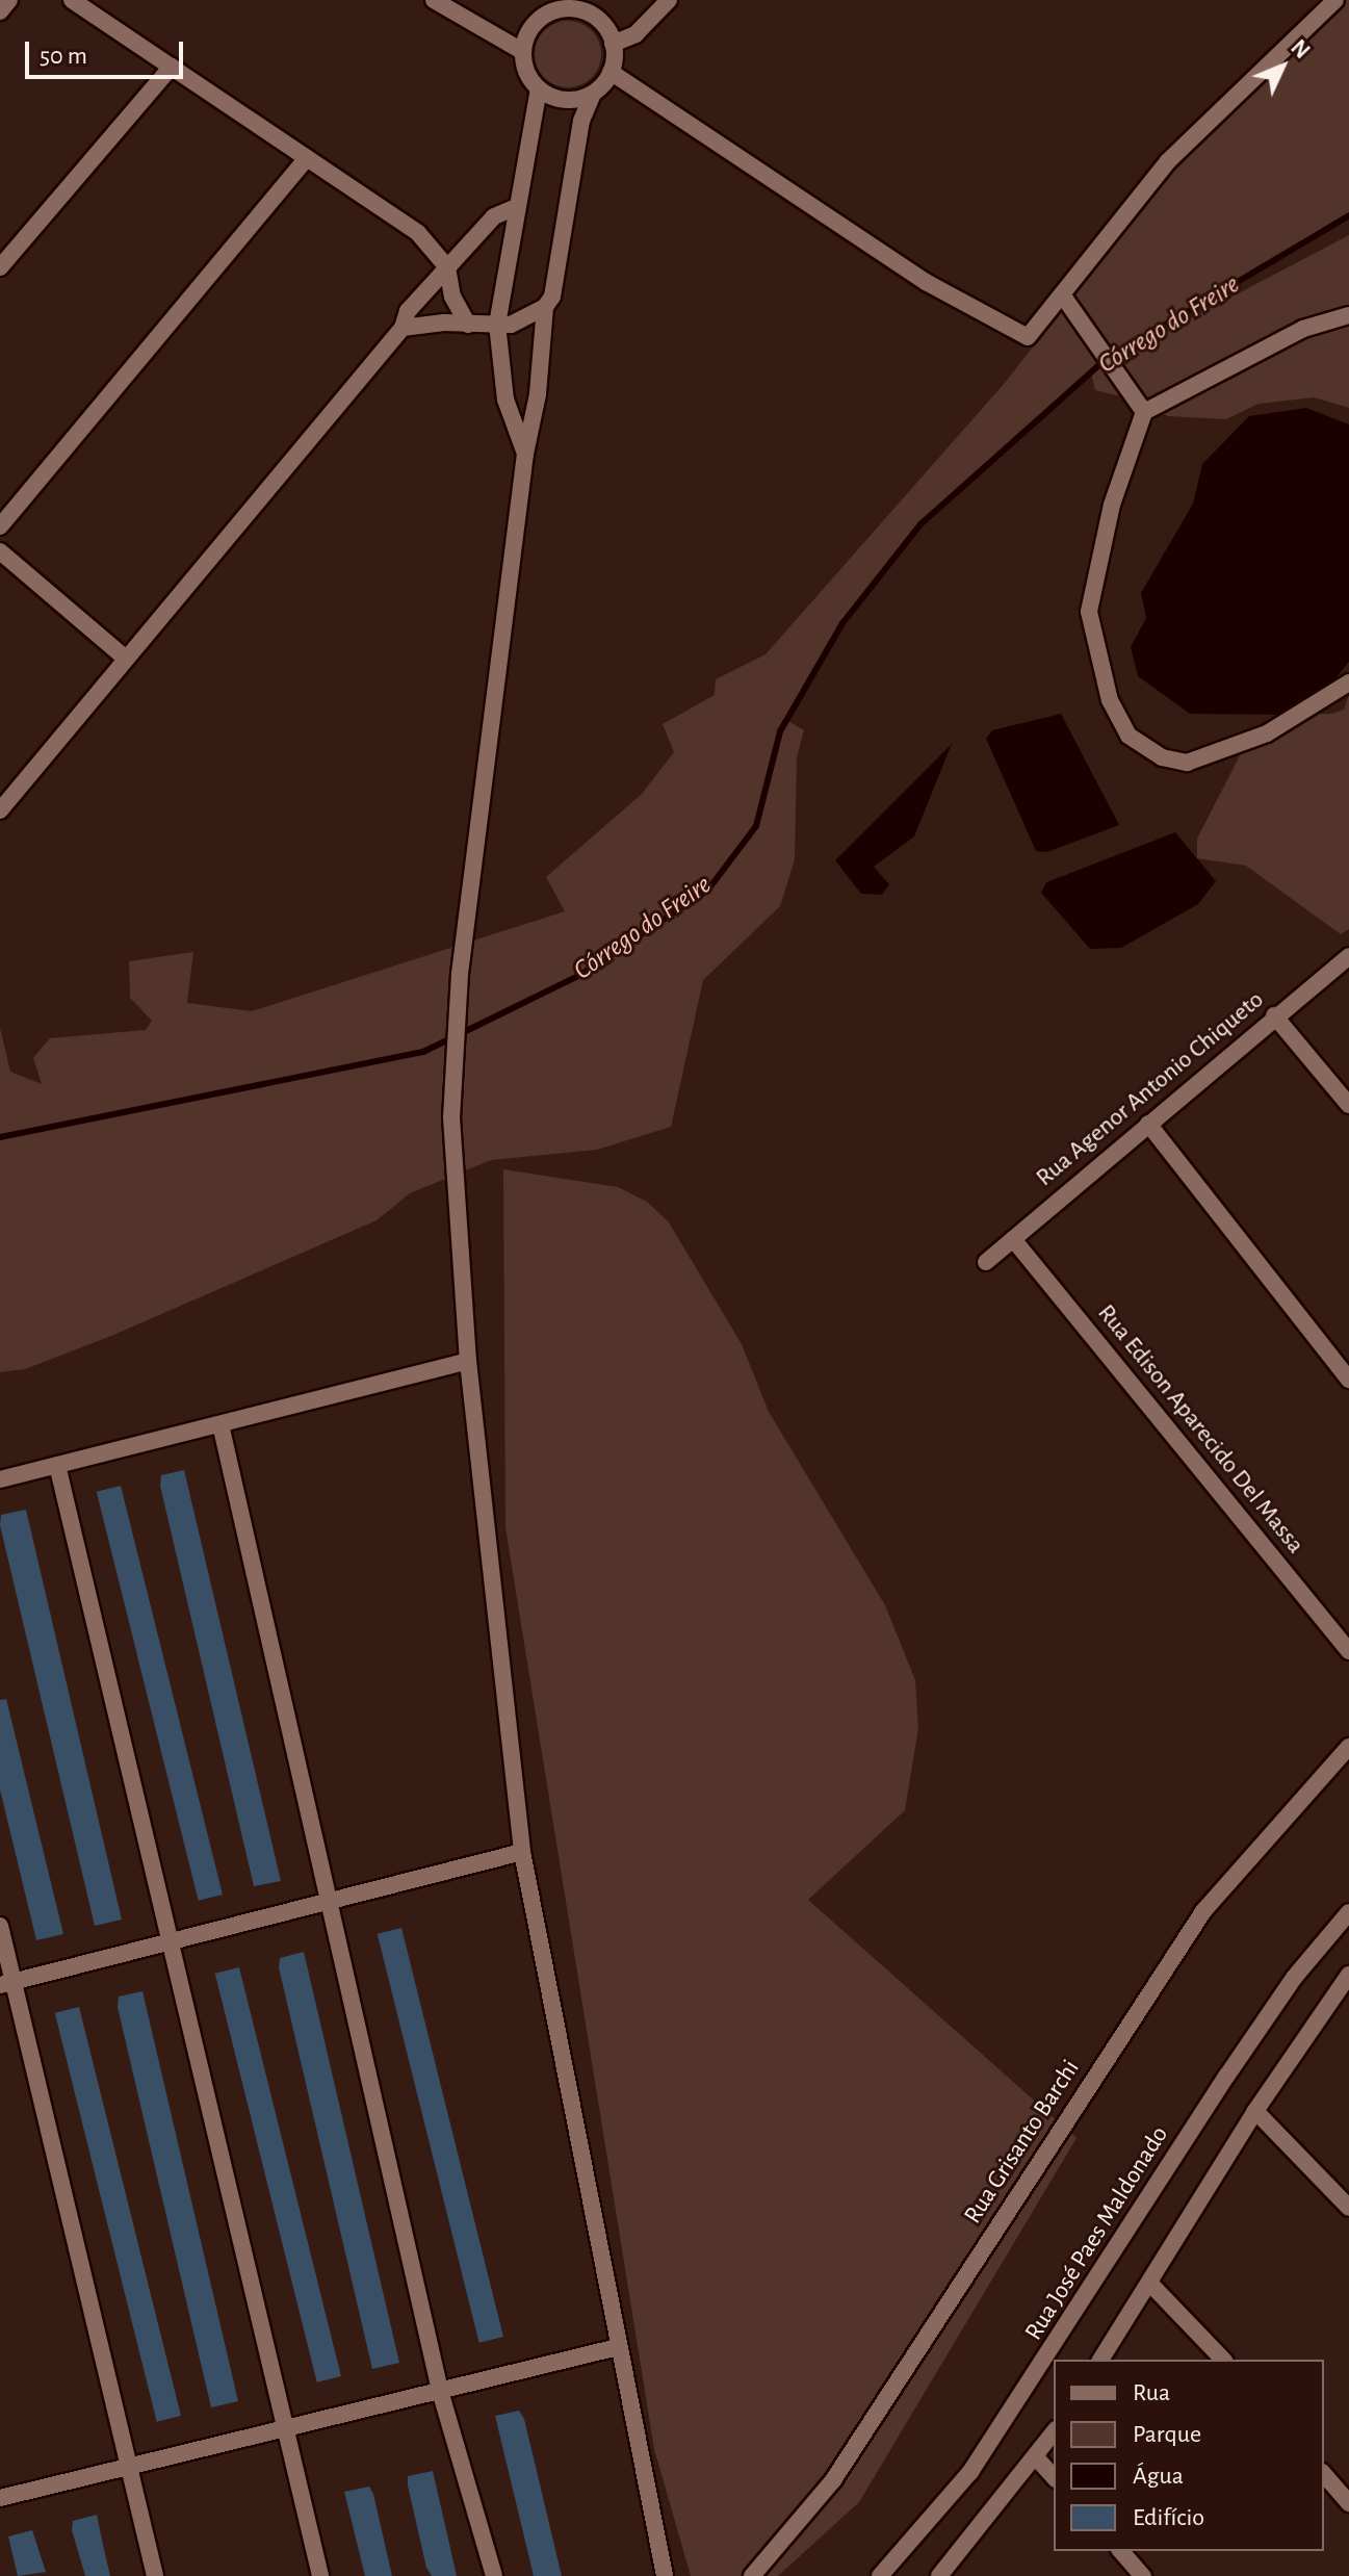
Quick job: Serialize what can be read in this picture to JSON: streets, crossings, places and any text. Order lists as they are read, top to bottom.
{
  "streets": {
    "street": [
      "Rua Agenor Antonio Chiqueto",
      "Rua Edison Aparecido Del Massa",
      "Rua Grisanto Barchi",
      "Rua José Paes Maldonado"
    ]
  },
  "crossings": [
    ["Rua Agenor Antonio Chiqueto", "Rua Edison Aparecido Del Massa"]
  ],
  "water": ["Córrego do Freire"],
  "legend": [
    "Rua",
    "Parque",
    "Água",
    "Edifício"
  ],
  "scale_bar": "50 m",
  "north": "top right"
}
